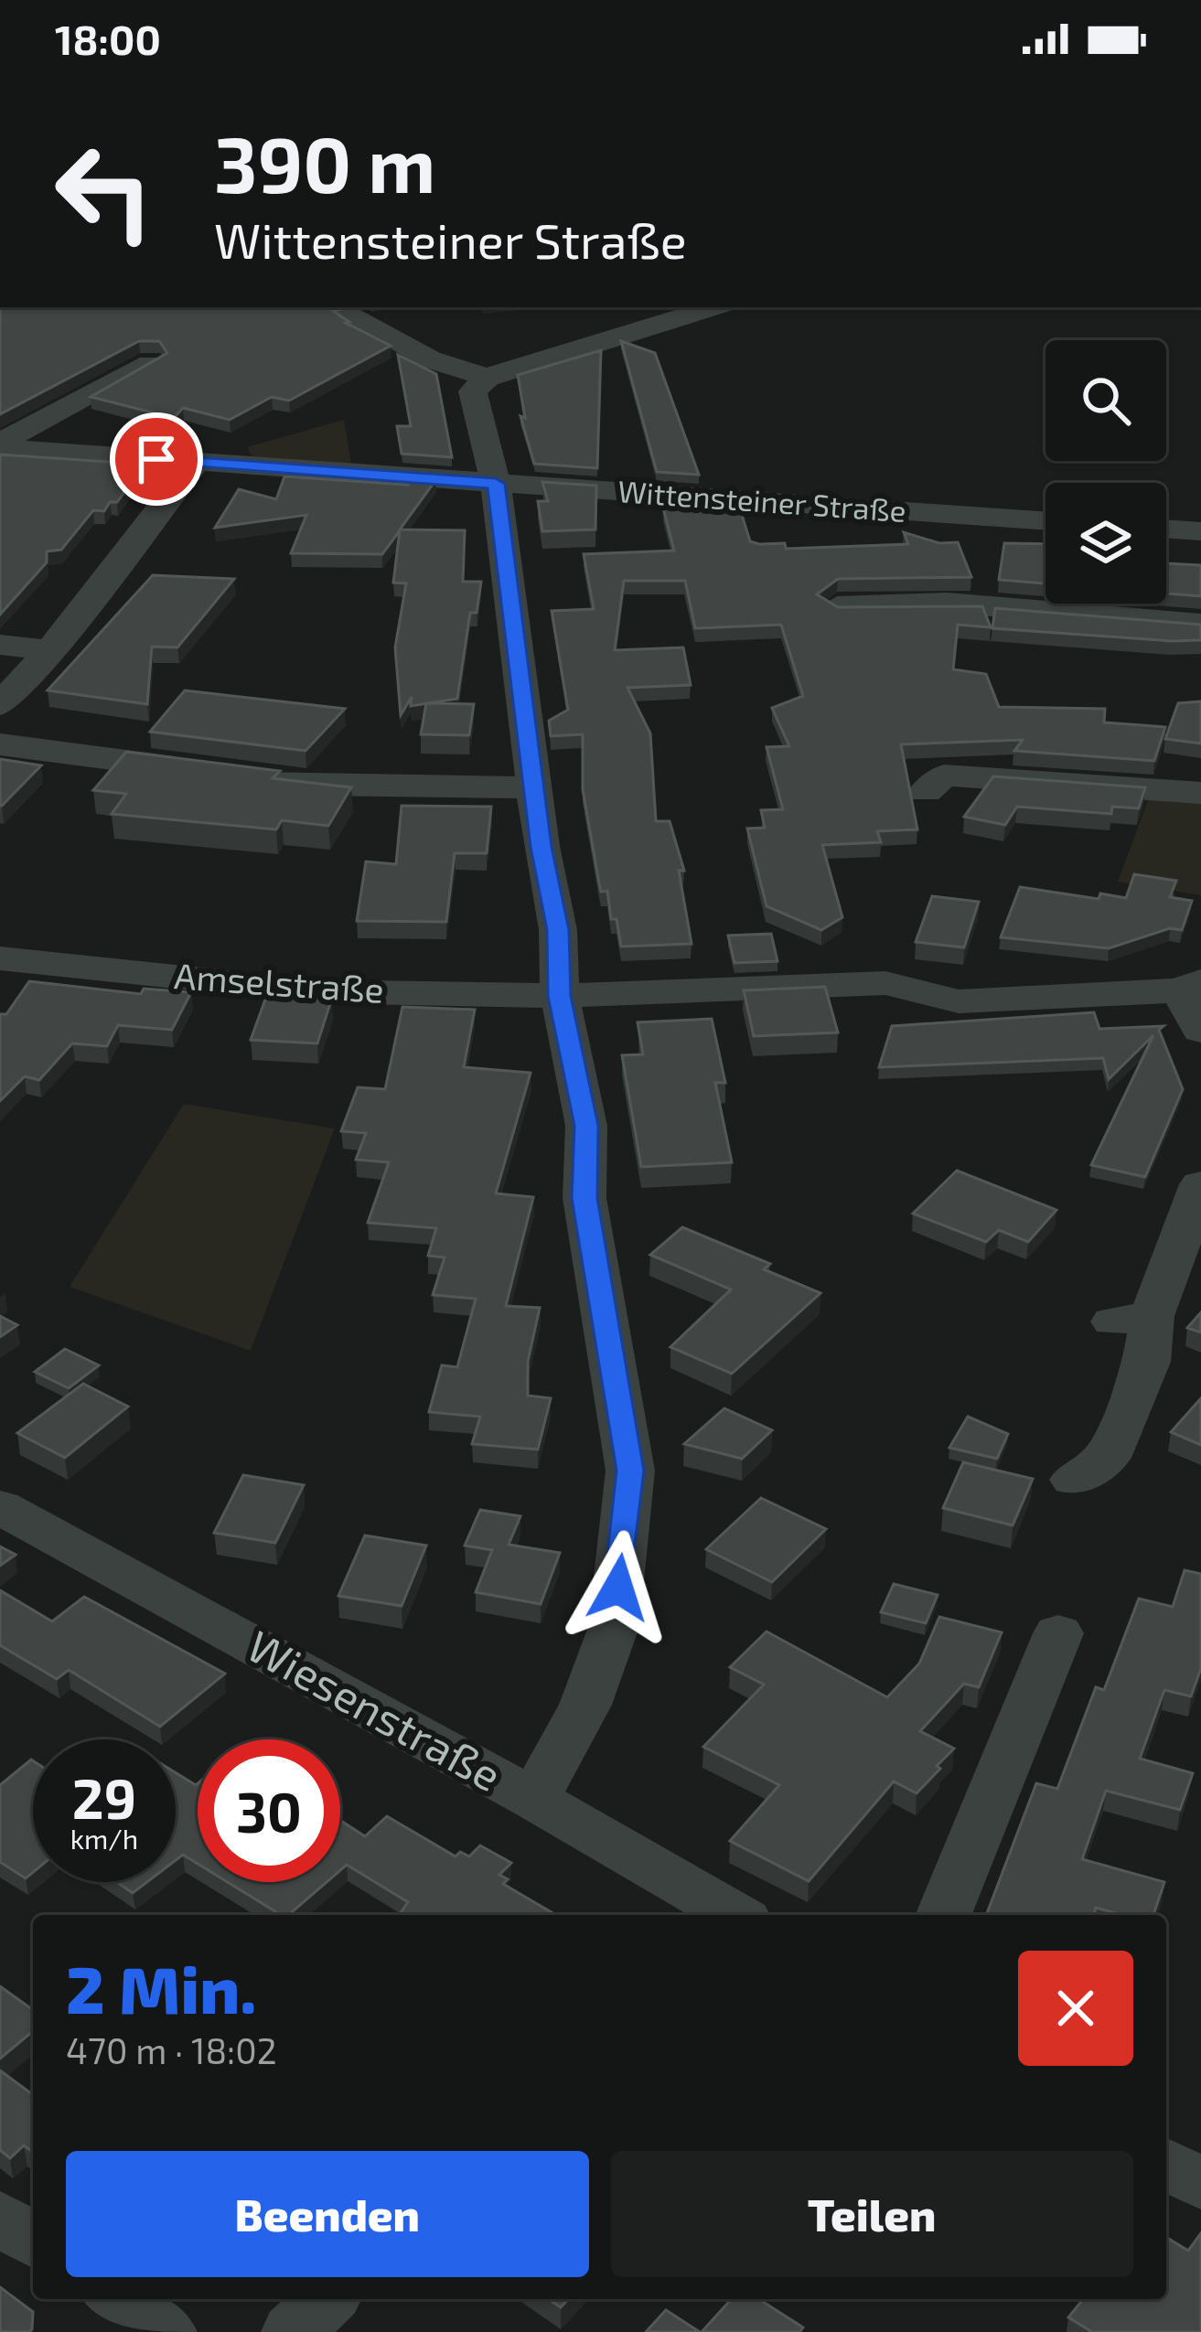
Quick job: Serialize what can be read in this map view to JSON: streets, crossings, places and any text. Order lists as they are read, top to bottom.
{
  "streets": {
    "street": ["Wittensteiner Straße", "Amselstraße", "Wiesenstraße"]
  },
  "page": {
    "status": "18:00",
    "turn": ["390 m", "Wittensteiner Straße"],
    "speed": "29 km/h",
    "limit": "30",
    "heading": ["2 Min.", "470 m · 18:02"],
    "buttons": ["Beenden", "Teilen"]
  }
}
